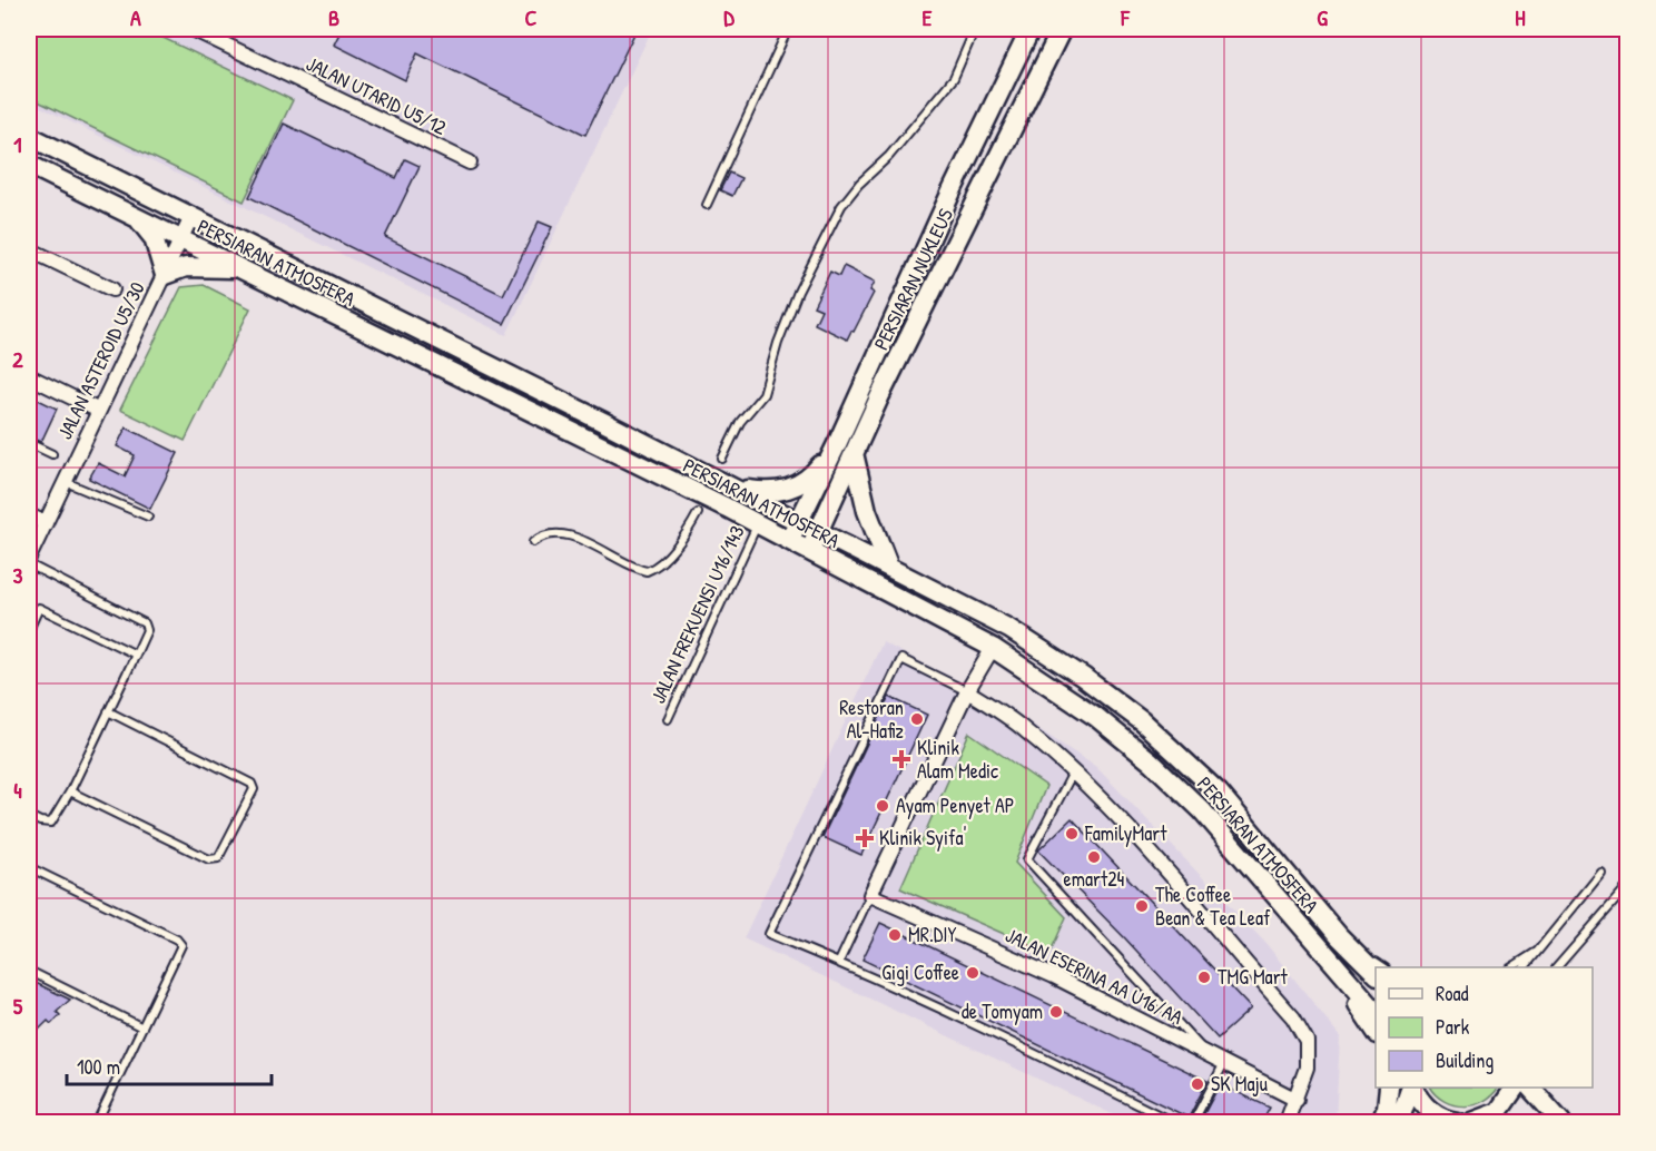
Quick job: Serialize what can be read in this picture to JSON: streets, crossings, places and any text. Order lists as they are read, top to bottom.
{
  "streets": {
    "street": [
      "JALAN UTARID U5/12",
      "PERSIARAN ATMOSFERA",
      "PERSIARAN NUKLEUS",
      "JALAN ASTEROID U5/30",
      "JALAN ESERINA AA U16/AA"
    ],
    "lane": ["JALAN FREKUENSI U16/143"]
  },
  "crossings": [
    ["PERSIARAN ATMOSFERA", "PERSIARAN NUKLEUS"],
    ["PERSIARAN ATMOSFERA", "JALAN ASTEROID U5/30"],
    ["PERSIARAN ATMOSFERA", "JALAN FREKUENSI U16/143"]
  ],
  "places": {
    "other": [
      "Restoran Al-Hafiz",
      "Ayam Penyet AP",
      "FamilyMart",
      "emart24",
      "The Coffee Bean & Tea Leaf",
      "MR.DIY",
      "Gigi Coffee",
      "TMG Mart",
      "de Tomyam",
      "SK Maju"
    ],
    "health": ["Klinik Alam Medic", "Klinik Syifa'"]
  },
  "legend": ["Road", "Park", "Building"],
  "scale_bar": "100 m",
  "grid": {
    "columns": [
      "A",
      "B",
      "C",
      "D",
      "E",
      "F",
      "G",
      "H"
    ],
    "rows": [
      "1",
      "2",
      "3",
      "4",
      "5"
    ]
  }
}
